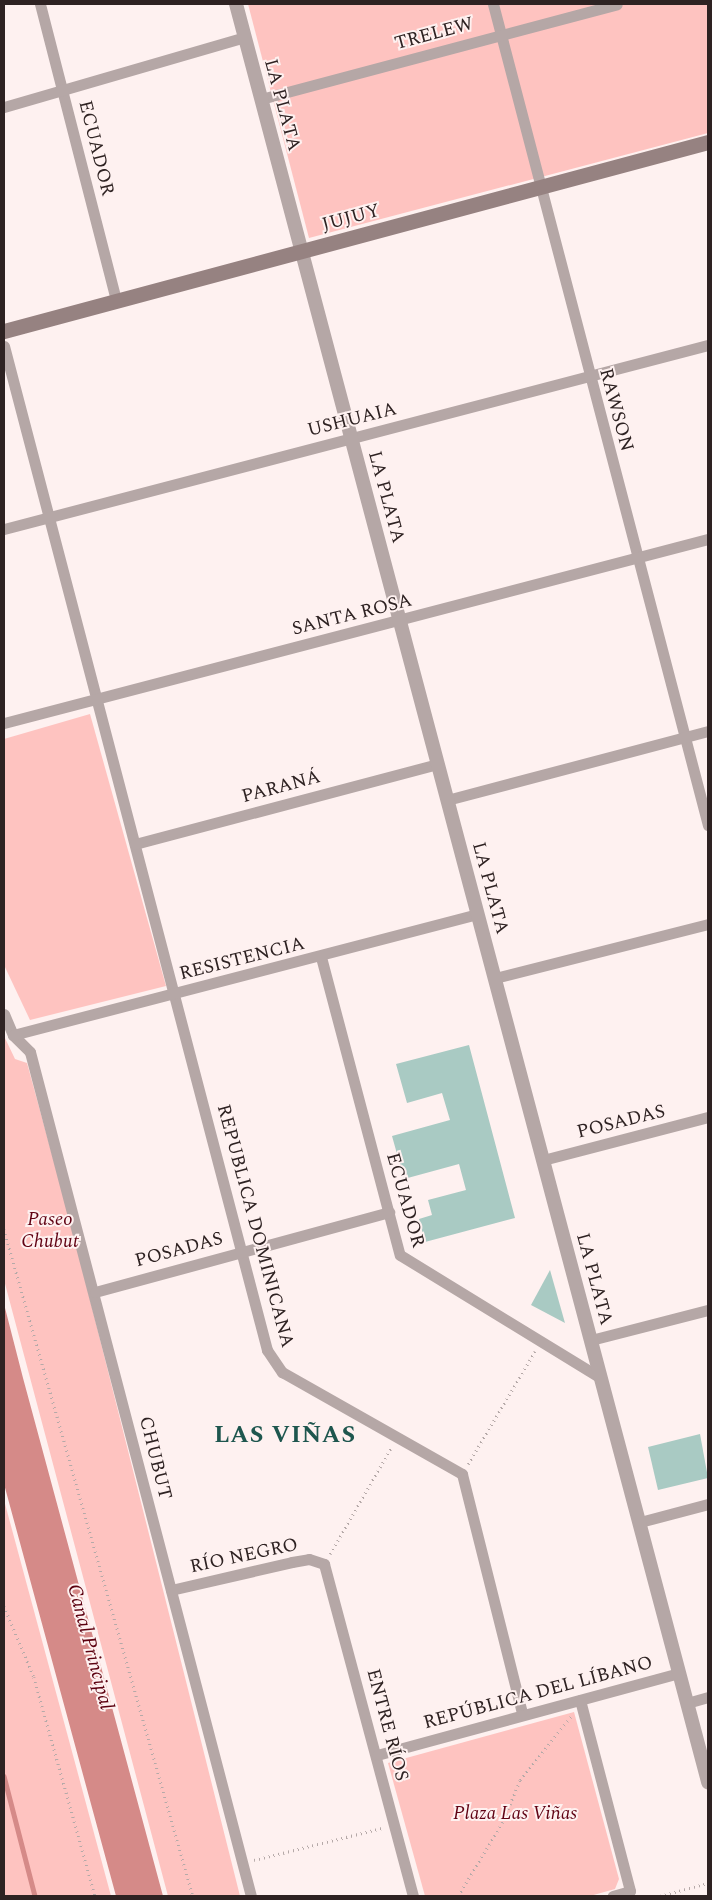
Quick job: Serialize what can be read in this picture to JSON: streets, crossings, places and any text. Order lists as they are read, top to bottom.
{
  "streets": {
    "main road": ["JUJUY"],
    "street": [
      "TRELEW",
      "LA PLATA",
      "ECUADOR",
      "RAWSON",
      "USHUAIA",
      "SANTA ROSA",
      "PARANÁ",
      "RESISTENCIA",
      "POSADAS",
      "REPUBLICA DOMINICANA",
      "CHUBUT",
      "RÍO NEGRO",
      "REPÚBLICA DEL LÍBANO",
      "ENTRE RÍOS"
    ]
  },
  "crossings": [
    ["TRELEW", "LA PLATA"],
    ["TRELEW", "RAWSON"],
    ["LA PLATA", "ECUADOR"],
    ["LA PLATA", "JUJUY"],
    ["LA PLATA", "USHUAIA"],
    ["LA PLATA", "SANTA ROSA"],
    ["LA PLATA", "PARANÁ"],
    ["LA PLATA", "RESISTENCIA"],
    ["LA PLATA", "POSADAS"],
    ["LA PLATA", "REPÚBLICA DEL LÍBANO"],
    ["ECUADOR", "JUJUY"],
    ["ECUADOR", "RESISTENCIA"],
    ["ECUADOR", "POSADAS"],
    ["JUJUY", "RAWSON"],
    ["RAWSON", "USHUAIA"],
    ["RAWSON", "SANTA ROSA"],
    ["USHUAIA", "REPUBLICA DOMINICANA"],
    ["SANTA ROSA", "REPUBLICA DOMINICANA"],
    ["PARANÁ", "REPUBLICA DOMINICANA"],
    ["RESISTENCIA", "REPUBLICA DOMINICANA"],
    ["RESISTENCIA", "CHUBUT"],
    ["POSADAS", "REPUBLICA DOMINICANA"],
    ["POSADAS", "CHUBUT"],
    ["CHUBUT", "RÍO NEGRO"],
    ["RÍO NEGRO", "ENTRE RÍOS"],
    ["REPÚBLICA DEL LÍBANO", "ENTRE RÍOS"]
  ],
  "districts": ["LAS VIÑAS"],
  "water": ["Canal Principal"],
  "parks": ["Paseo Chubut", "Plaza Las Viñas"]
}
